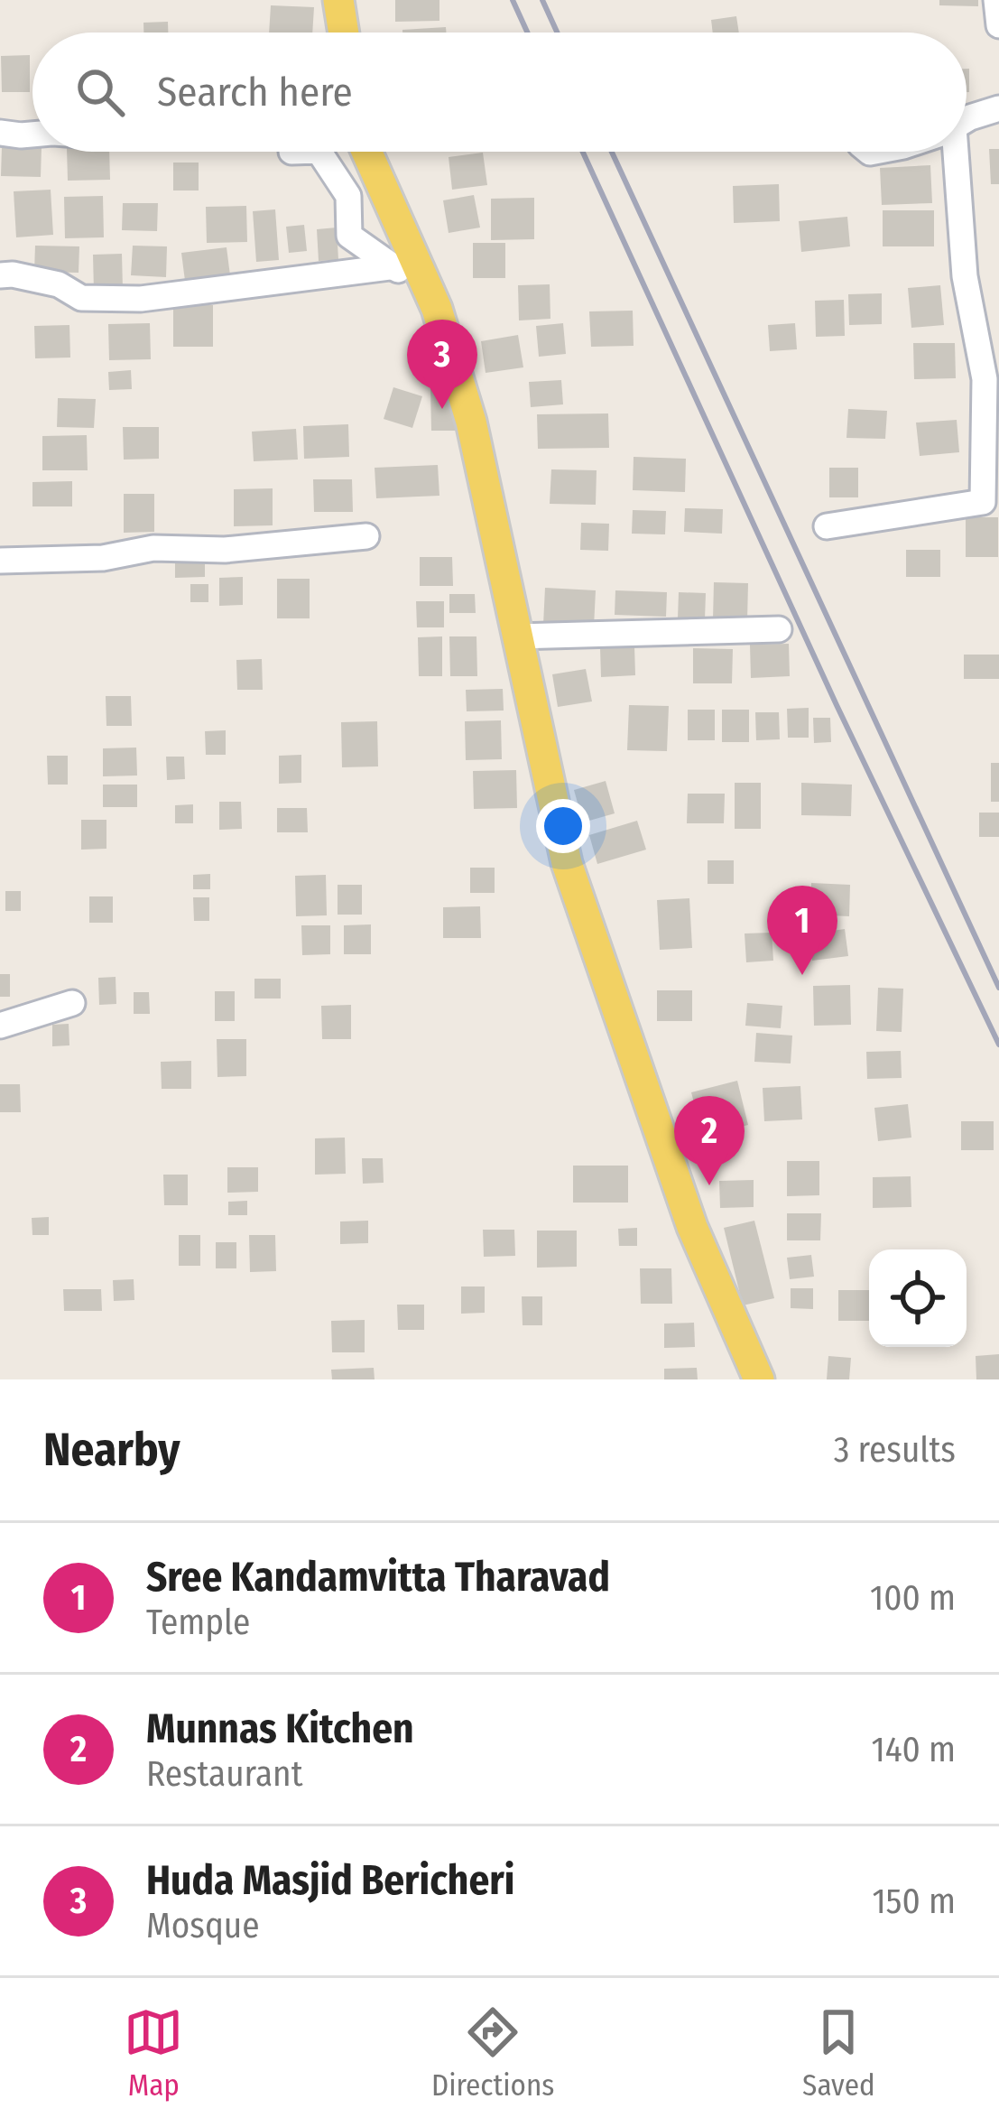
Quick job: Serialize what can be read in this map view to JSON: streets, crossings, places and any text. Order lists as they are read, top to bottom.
{
  "page": {
    "search": "Search here",
    "pins": ["3", "1", "2"],
    "heading": ["Nearby", "3 results"],
    "list": [
      {
        "mark": "1",
        "name": "Sree Kandamvitta Tharavad",
        "note": "Temple",
        "value": "100 m"
      },
      {
        "mark": "2",
        "name": "Munnas Kitchen",
        "note": "Restaurant",
        "value": "140 m"
      },
      {
        "mark": "3",
        "name": "Huda Masjid Bericheri",
        "note": "Mosque",
        "value": "150 m"
      }
    ],
    "nav": ["Map", "Directions", "Saved"]
  }
}
